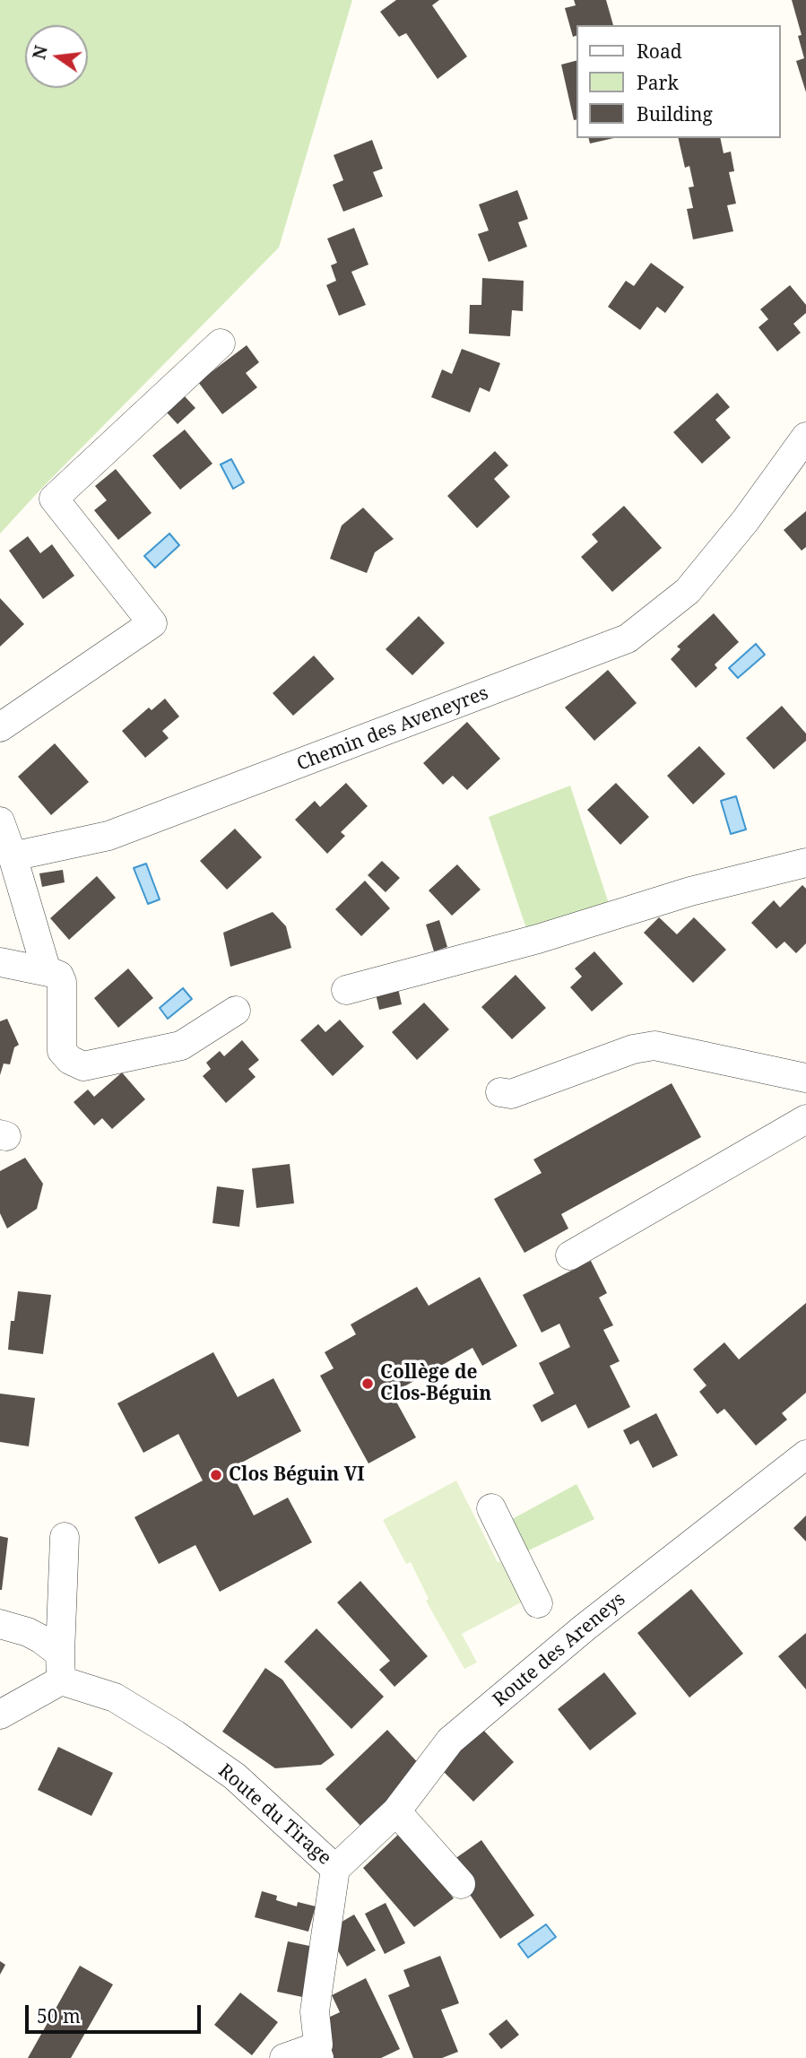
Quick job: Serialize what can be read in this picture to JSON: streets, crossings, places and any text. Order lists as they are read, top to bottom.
{
  "streets": {
    "street": ["Chemin des Aveneyres", "Route des Areneys", "Route du Tirage"]
  },
  "crossings": [
    ["Route des Areneys", "Route du Tirage"]
  ],
  "places": ["Collège de Clos-Béguin", "Clos Béguin VI"],
  "legend": ["Road", "Park", "Building"],
  "scale_bar": "50 m",
  "north": "left"
}
